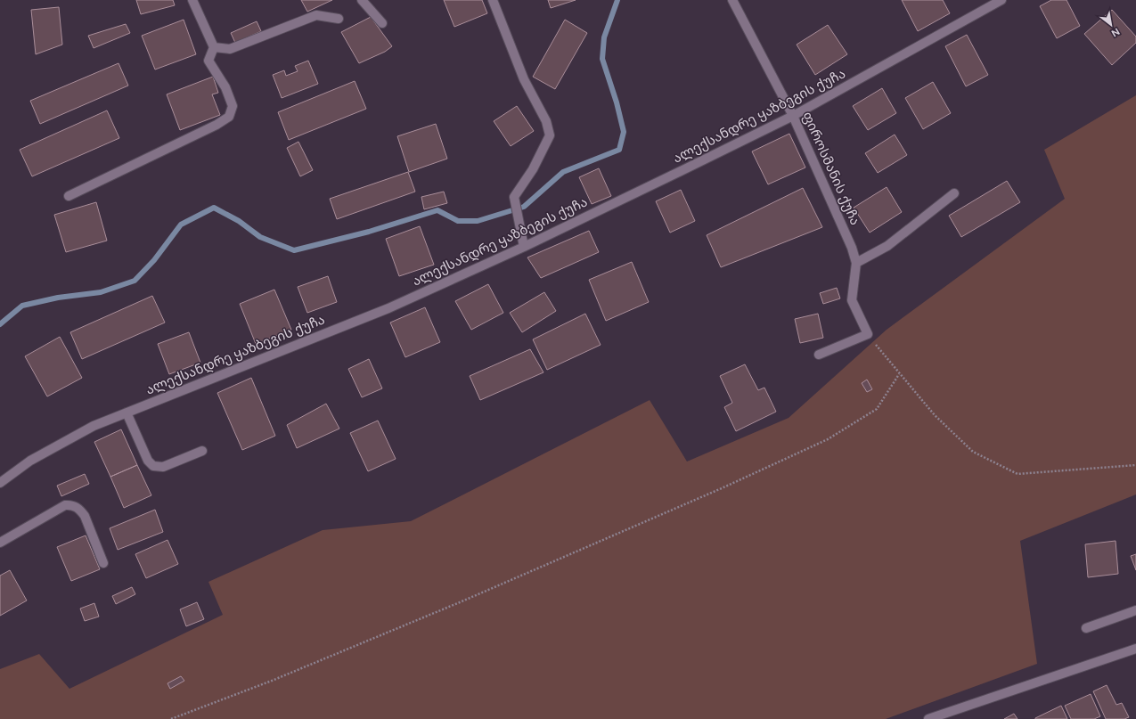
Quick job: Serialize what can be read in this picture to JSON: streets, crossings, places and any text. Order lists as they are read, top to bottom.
{
  "streets": {
    "street": ["ალექსანდრე ყაზბეგის ქუჩა", "ფიროსმანის ქუჩა"]
  },
  "crossings": [
    ["ალექსანდრე ყაზბეგის ქუჩა", "ფიროსმანის ქუჩა"]
  ],
  "north": "bottom right"
}
